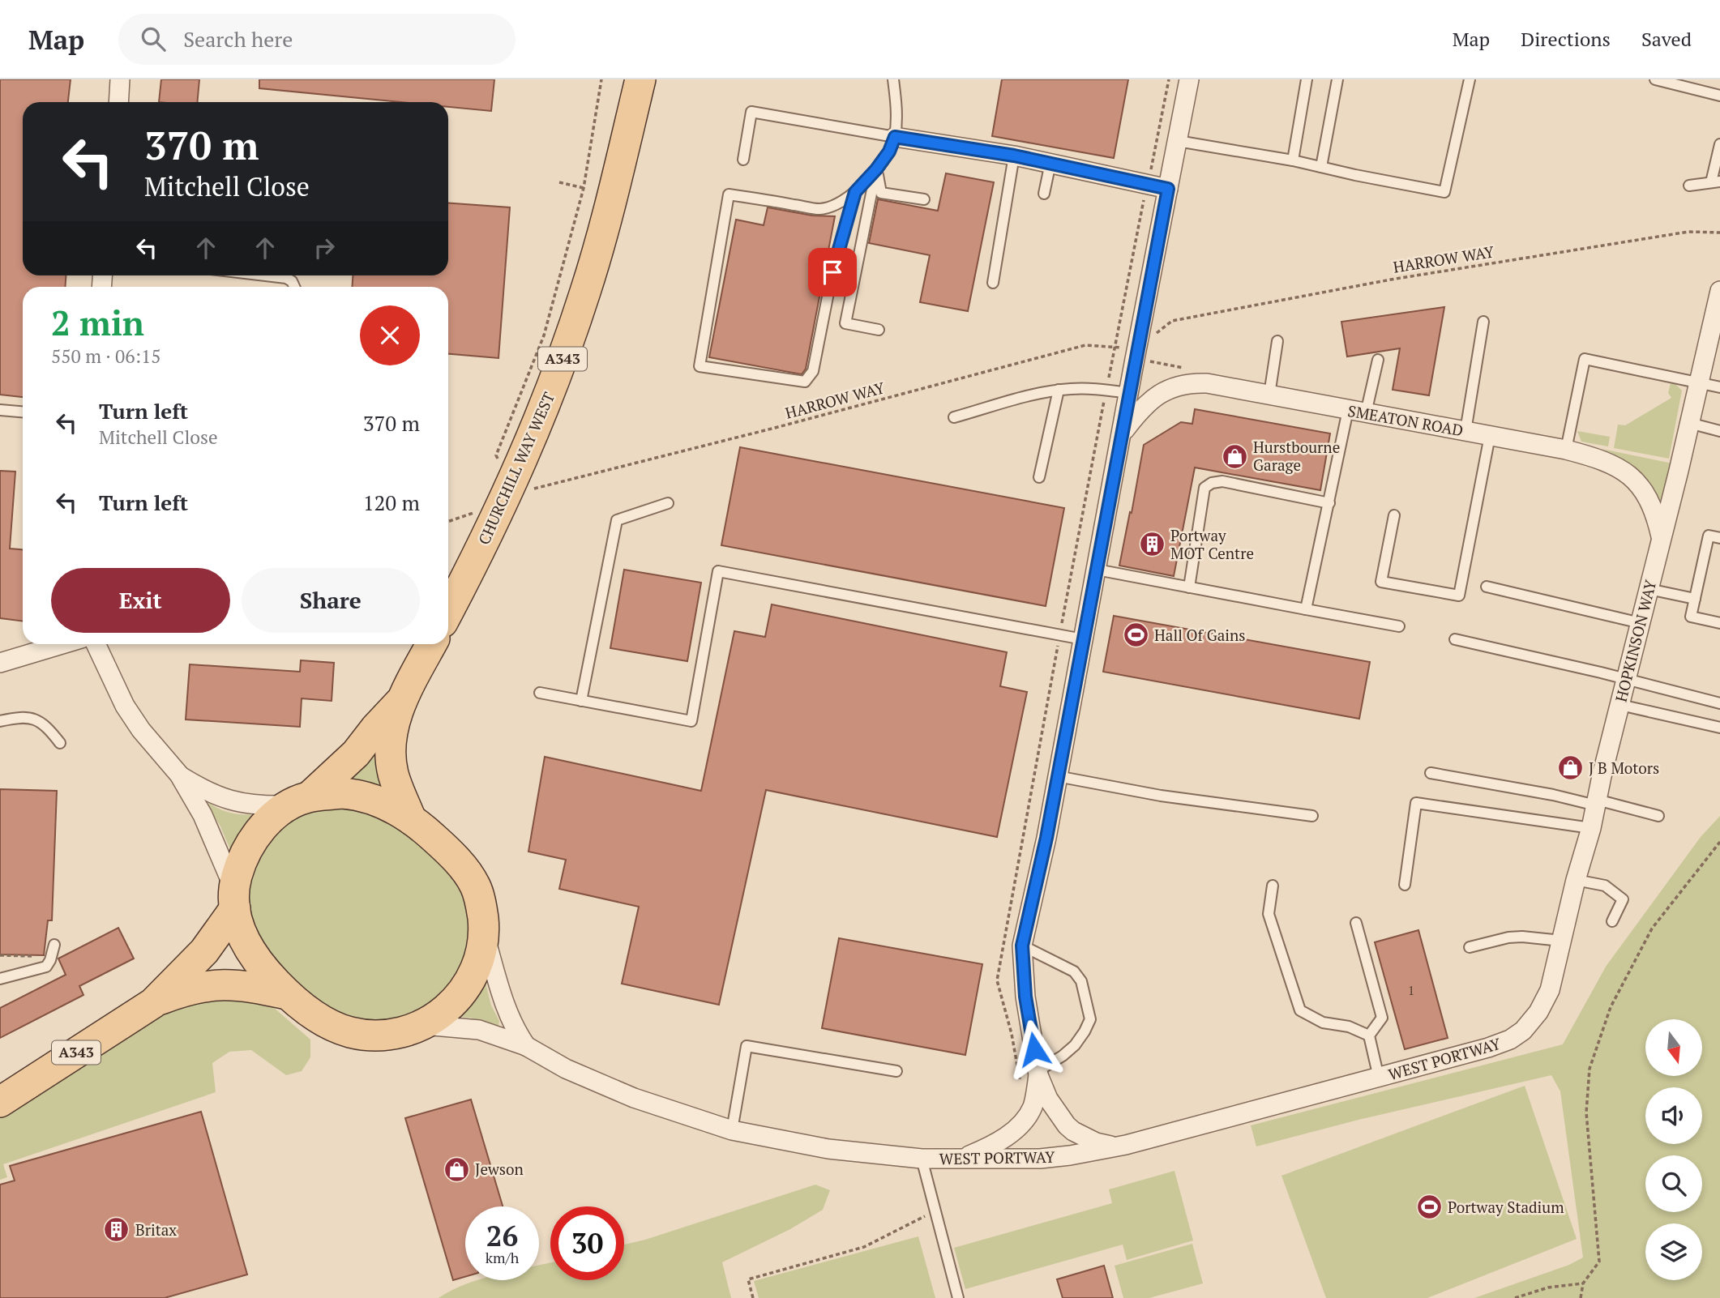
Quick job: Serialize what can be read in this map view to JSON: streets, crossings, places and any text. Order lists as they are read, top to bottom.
{
  "streets": {
    "main road": ["A343", "CHURCHILL WAY WEST"],
    "street": ["SMEATON ROAD", "HOPKINSON WAY", "WEST PORTWAY"],
    "path": ["HARROW WAY"]
  },
  "crossings": [
    ["SMEATON ROAD", "HOPKINSON WAY"],
    ["HOPKINSON WAY", "WEST PORTWAY"]
  ],
  "places": {
    "shop": ["Hurstbourne Garage", "J B Motors", "Jewson"],
    "building": ["Portway MOT Centre", "Britax"],
    "sports": ["Hall Of Gains", "Portway Stadium"]
  },
  "house_numbers": ["1"],
  "north": "bottom",
  "page": {
    "header": "Map",
    "search": "Search here",
    "nav": ["Map", "Directions", "Saved"],
    "turn": ["370 m", "Mitchell Close"],
    "heading": ["2 min", "550 m · 06:15"],
    "list": [
      {
        "name": "Turn left",
        "note": "Mitchell Close",
        "value": "370 m"
      },
      {
        "name": "Turn left",
        "value": "120 m"
      }
    ],
    "buttons": ["Exit", "Share"],
    "speed": "26 km/h",
    "limit": "30"
  }
}
